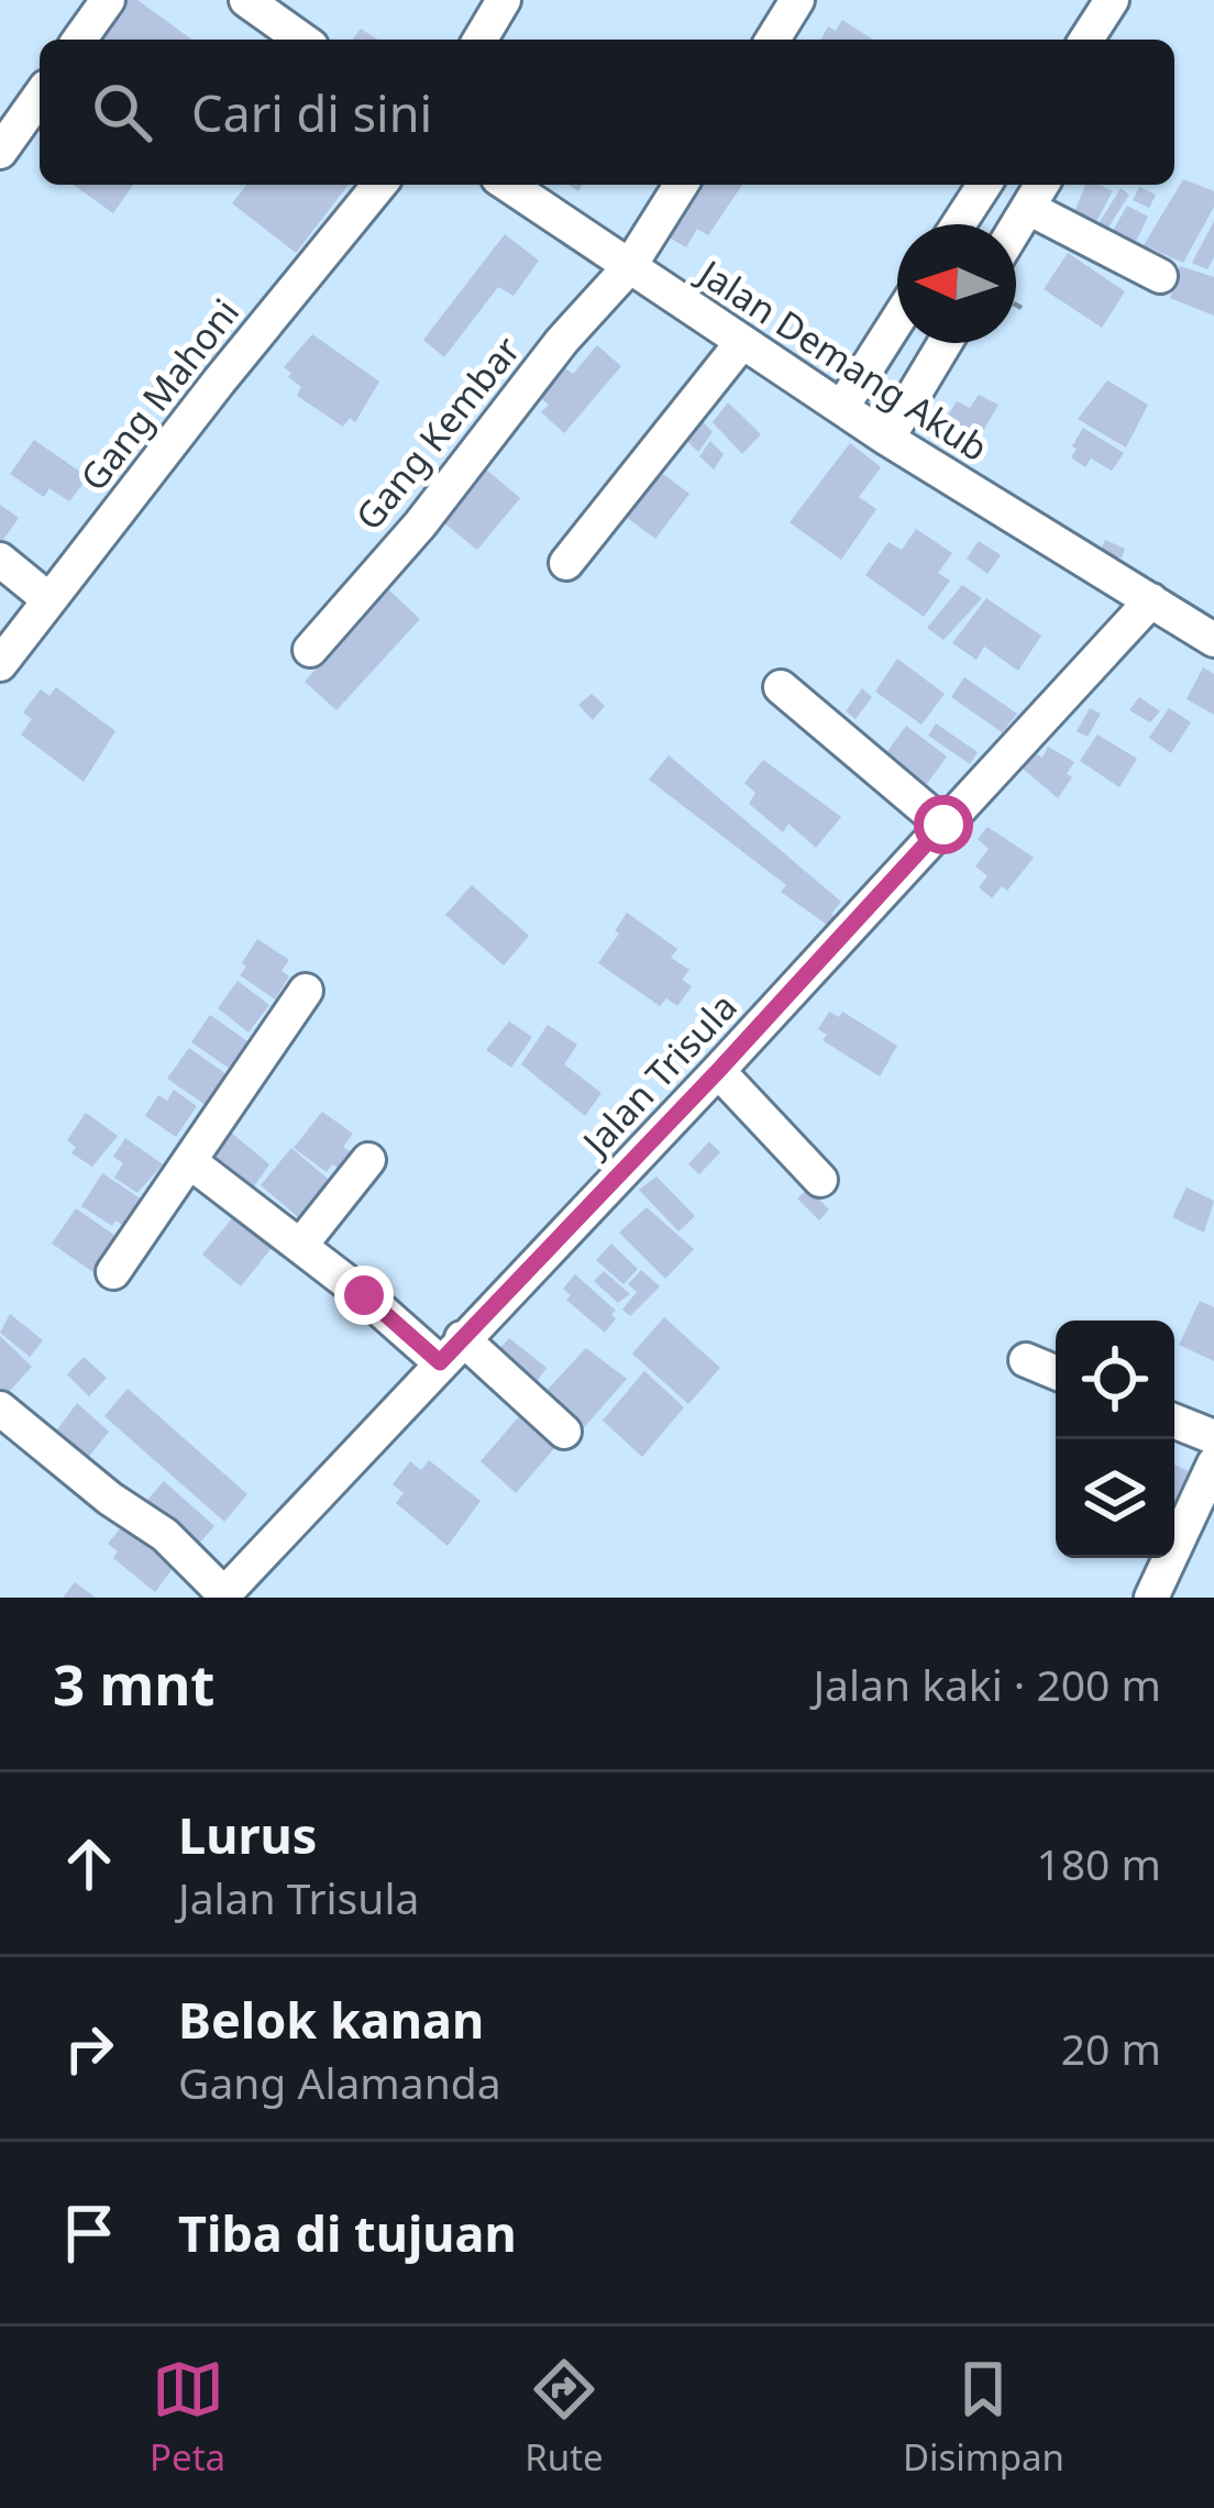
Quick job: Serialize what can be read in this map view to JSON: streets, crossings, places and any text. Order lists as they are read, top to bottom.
{
  "streets": {
    "street": [
      "Jalan Demang Akub",
      "Gang Mahoni",
      "Gang Kembar",
      "Jalan Trisula"
    ]
  },
  "crossings": [
    ["Jalan Demang Akub", "Gang Kembar"],
    ["Jalan Demang Akub", "Jalan Trisula"]
  ],
  "north": "left",
  "page": {
    "search": "Cari di sini",
    "heading": ["3 mnt", "Jalan kaki · 200 m"],
    "list": [
      ["Lurus", "Jalan Trisula", "180 m"],
      ["Belok kanan", "Gang Alamanda", "20 m"],
      "Tiba di tujuan"
    ],
    "nav": ["Peta", "Rute", "Disimpan"]
  }
}
